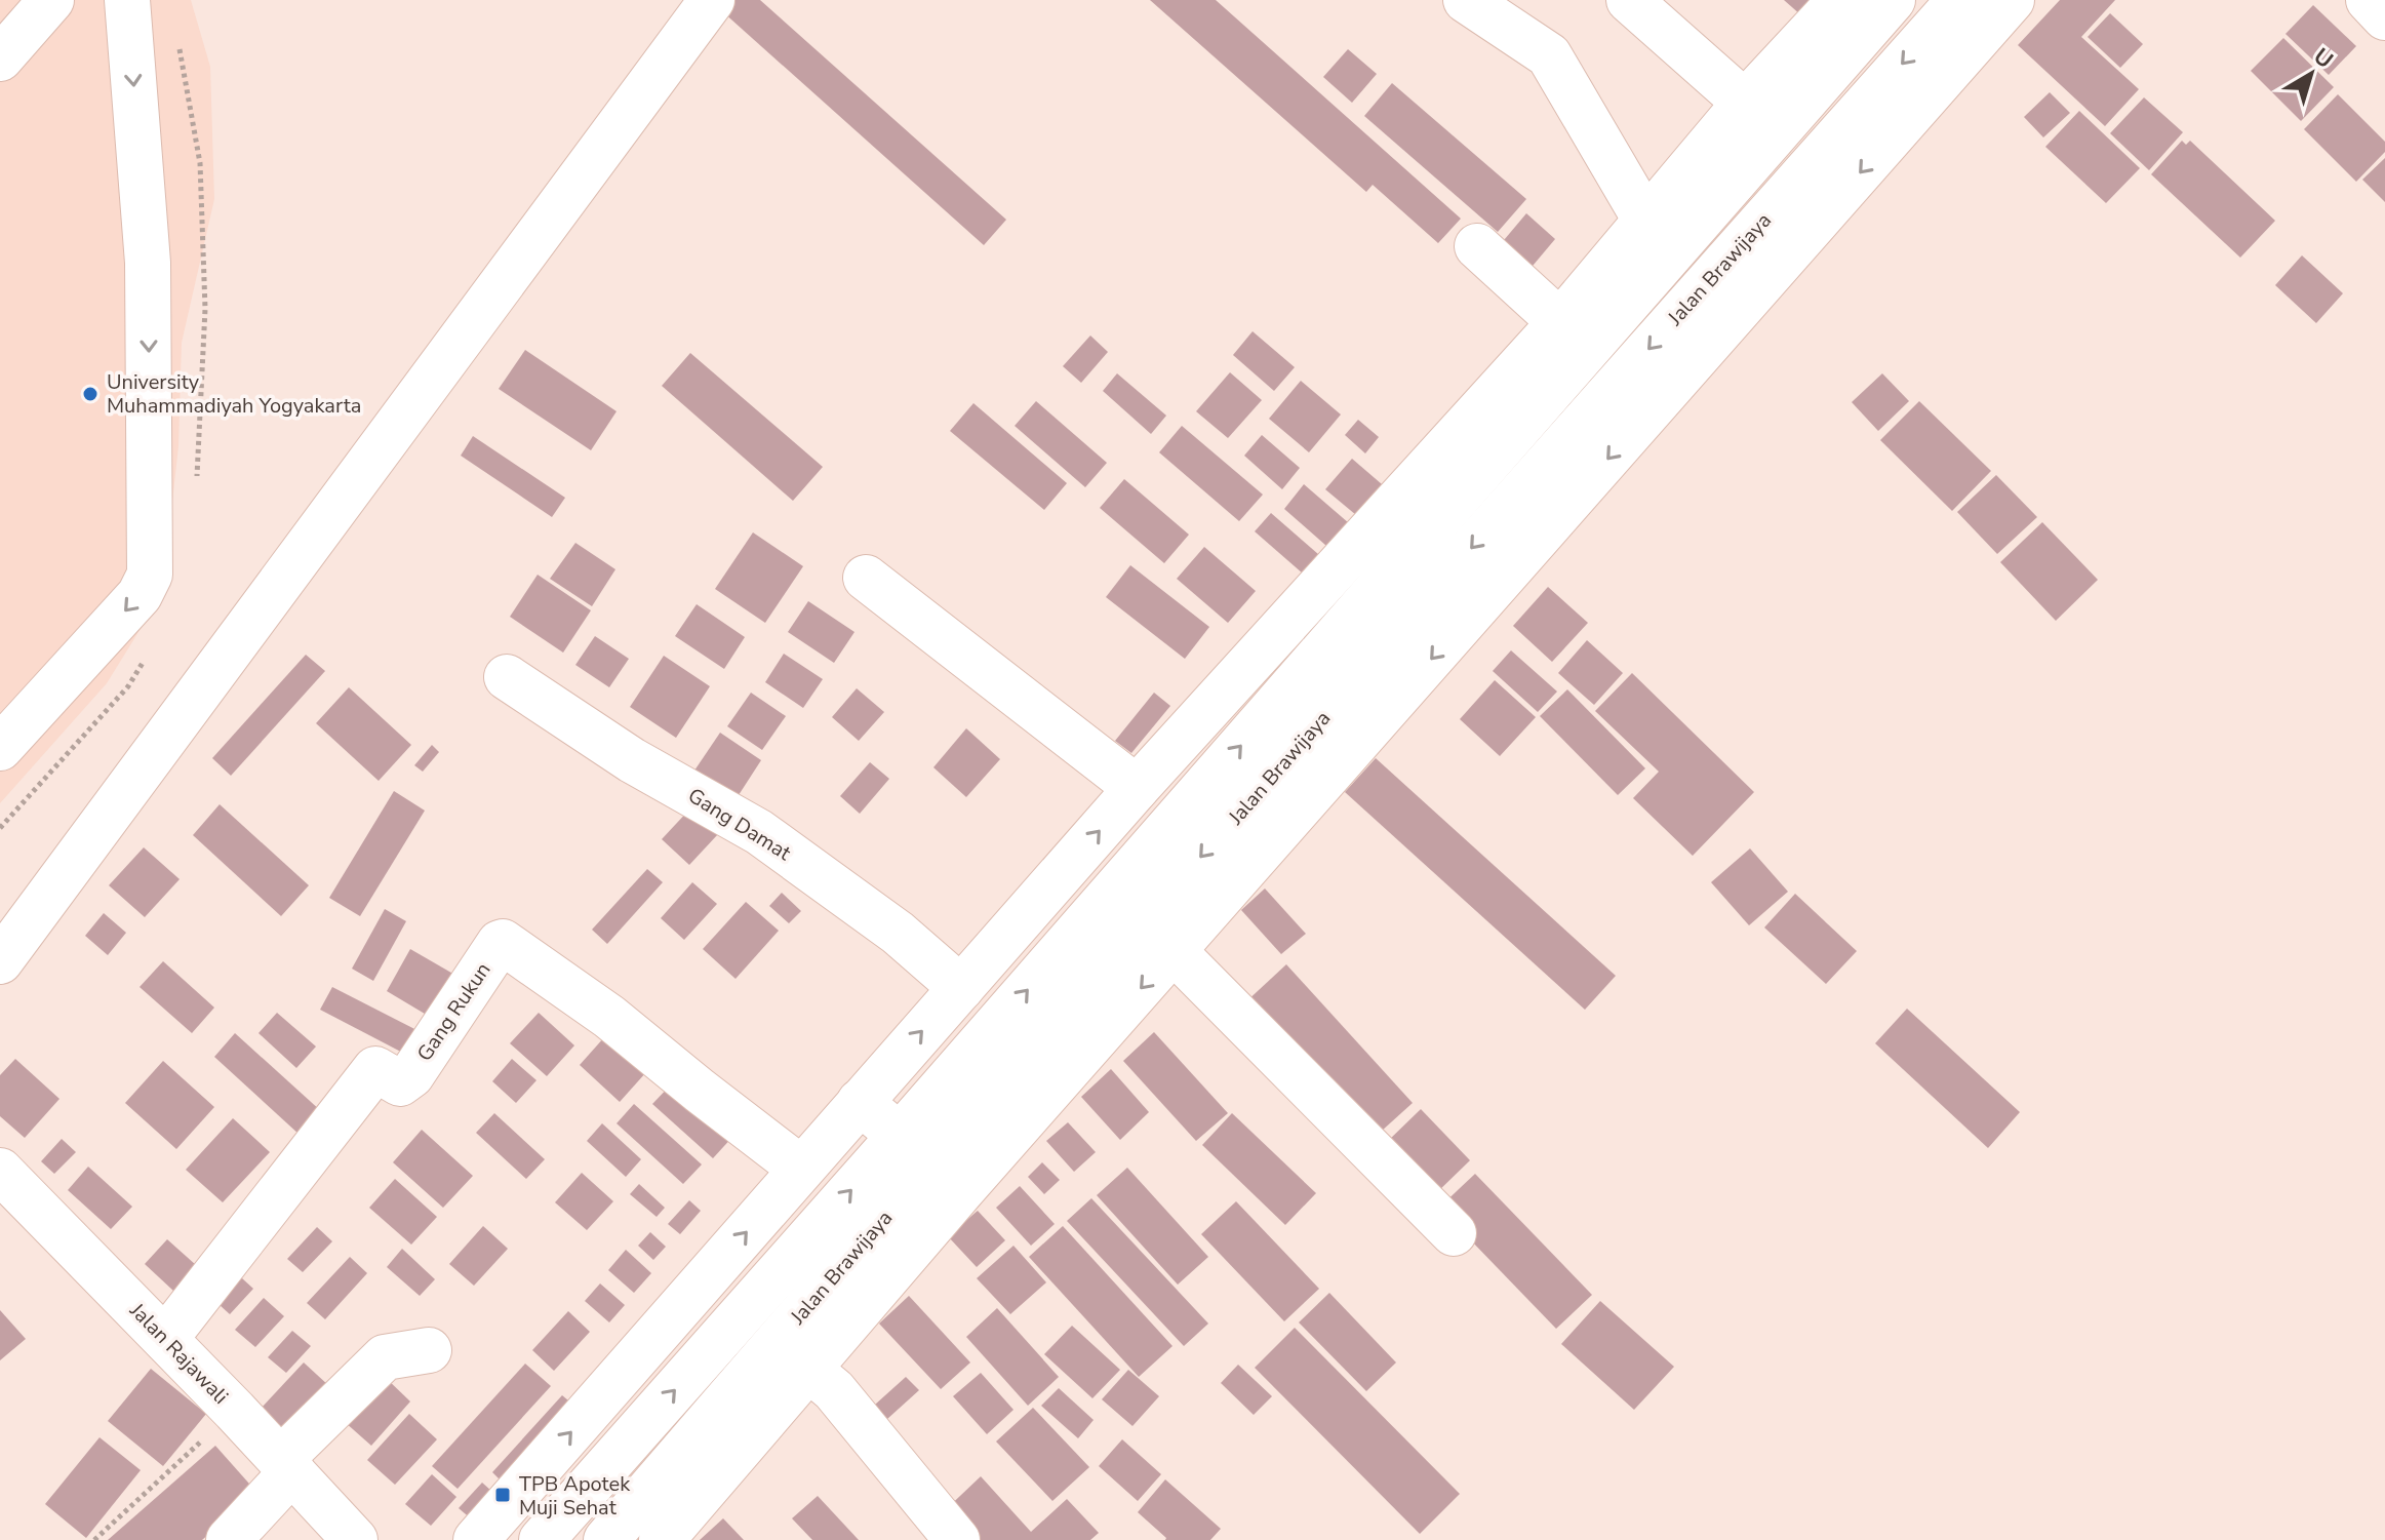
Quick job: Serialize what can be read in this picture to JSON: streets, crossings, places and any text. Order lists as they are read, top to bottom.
{
  "streets": {
    "main road": [
      "Jalan Brawijaya",
      "Gang Damat",
      "Gang Rukun",
      "Jalan Rajawali"
    ]
  },
  "crossings": [
    ["Gang Rukun", "Jalan Rajawali"]
  ],
  "places": {
    "other": ["University Muhammadiyah Yogyakarta"],
    "transit": ["TPB Apotek Muji Sehat"]
  },
  "north": "top right"
}
